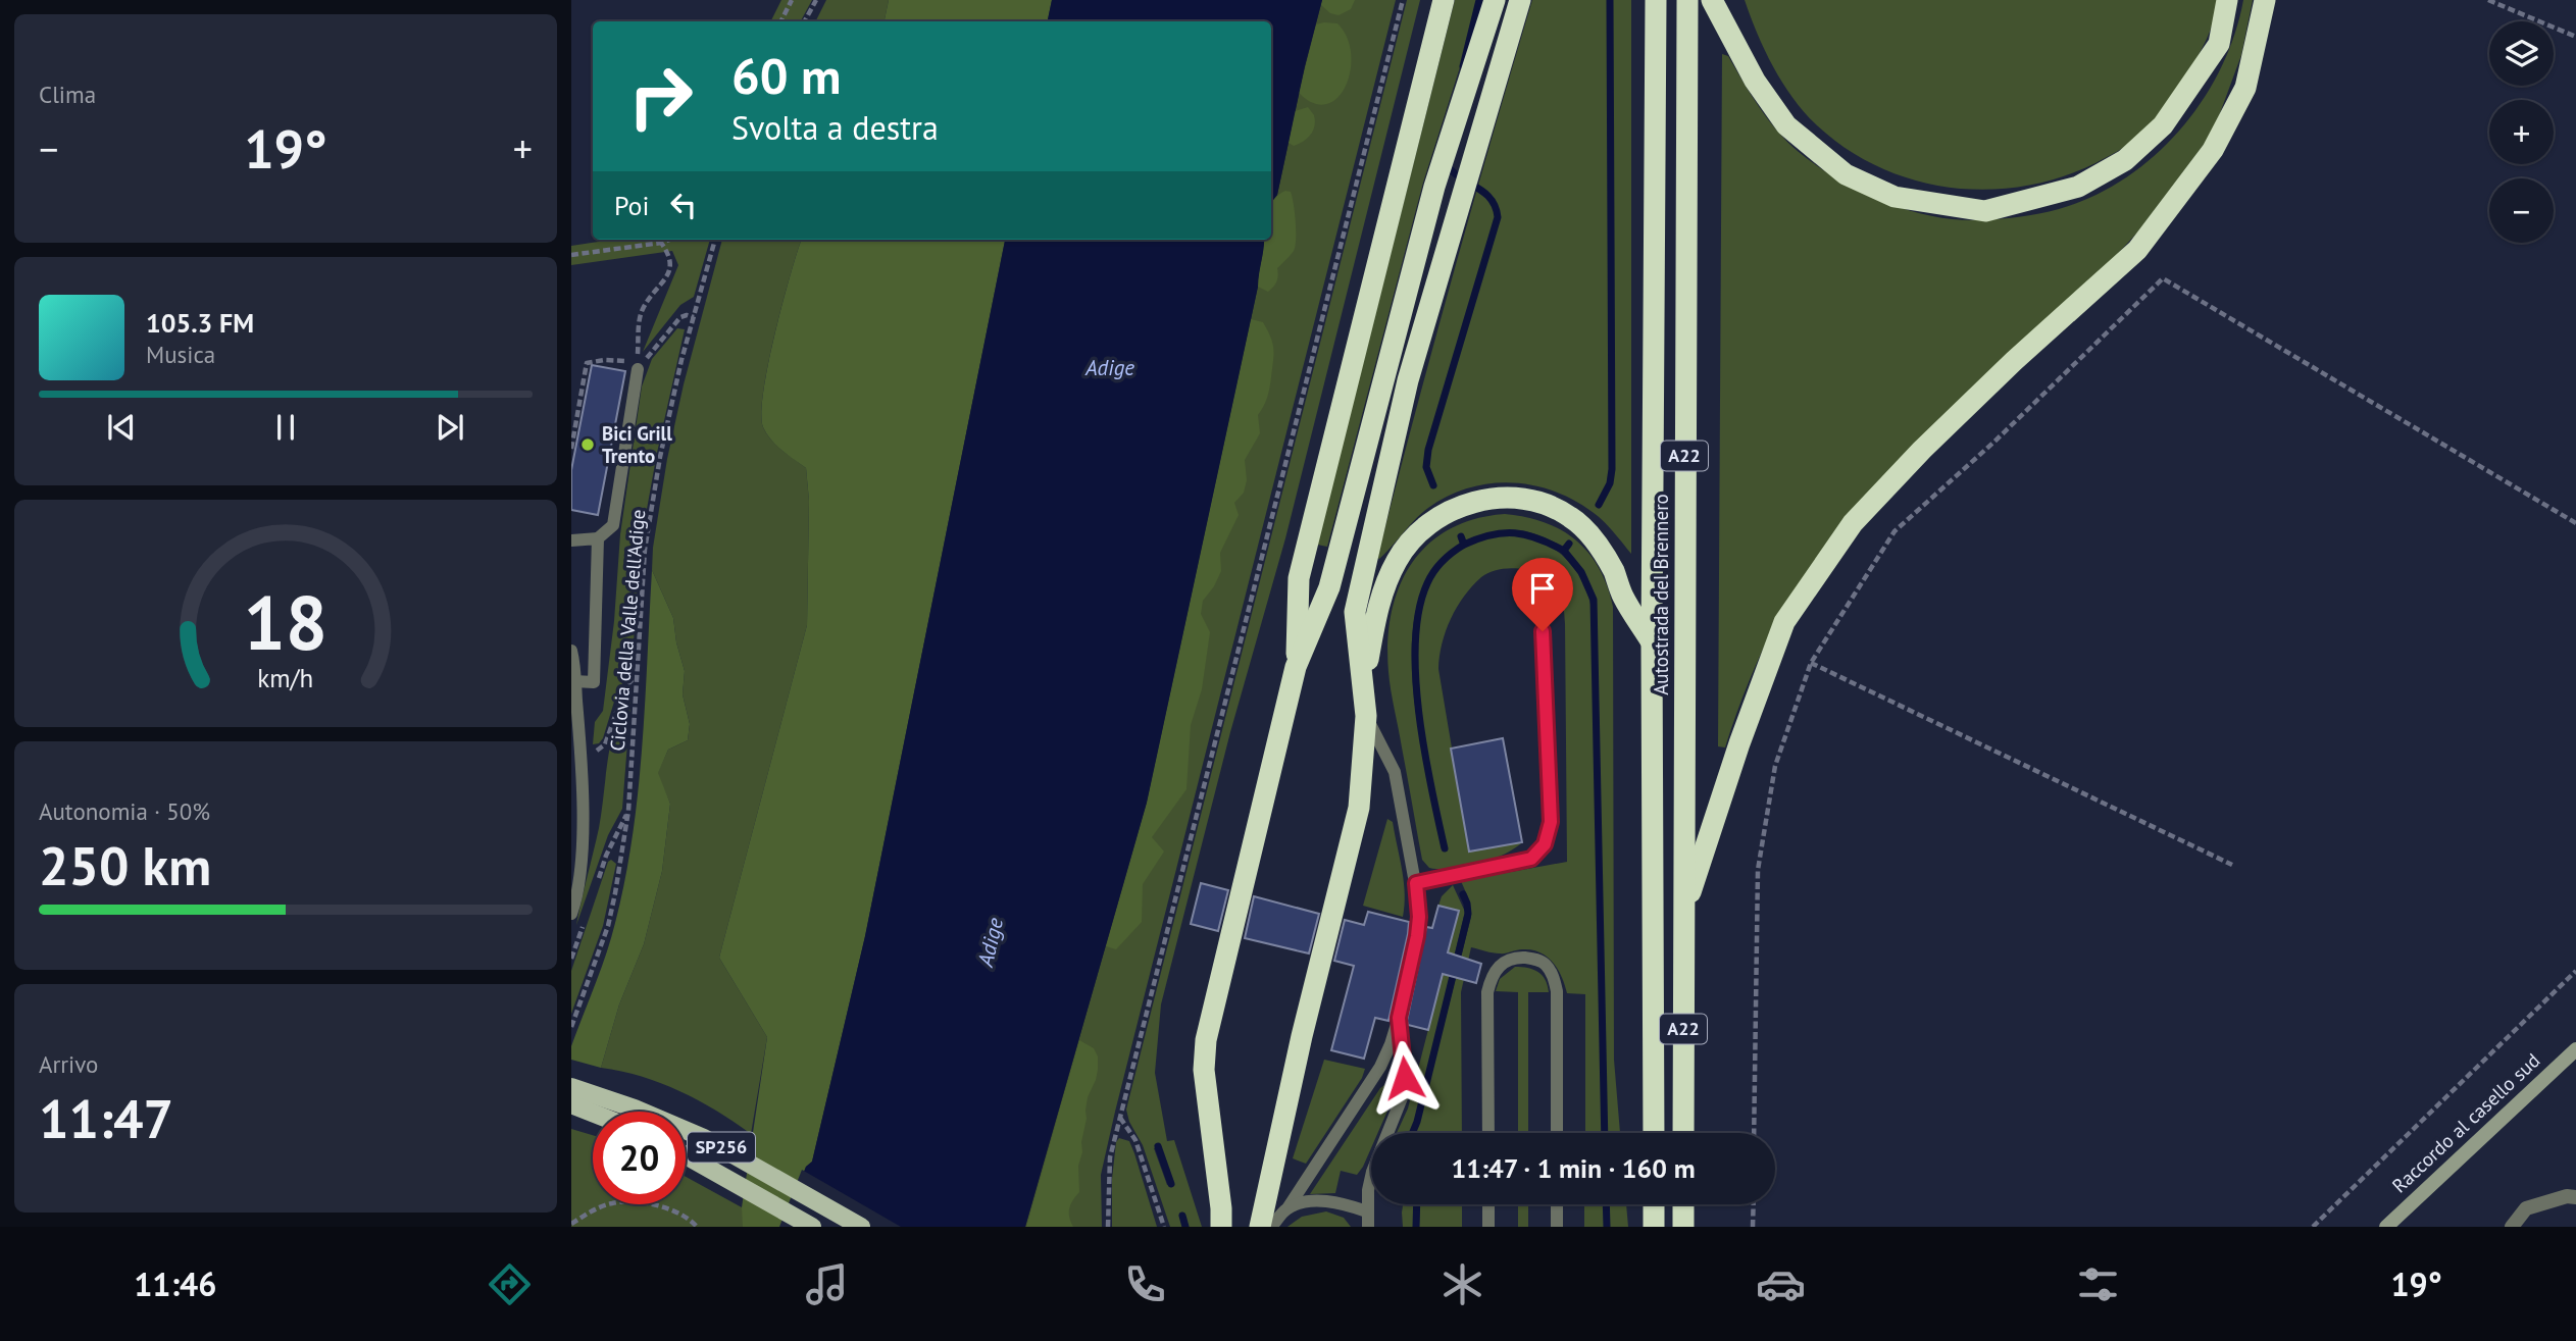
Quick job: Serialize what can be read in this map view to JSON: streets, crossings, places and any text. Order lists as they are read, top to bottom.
{
  "streets": {
    "highway": ["A22", "Autostrada del Brennero"],
    "main road": ["Raccordo al casello sud", "SP256"],
    "path": ["Ciclovia della Valle dell'Adige"]
  },
  "water": ["Adige"],
  "places": ["Bici Grill Trento"],
  "page": {
    "tile": [
      "Clima",
      ["Autonomia · 50%", "250 km"],
      ["Arrivo", "11:47"]
    ],
    "map_buttons": ["+", "−"],
    "turn": ["60 m", "Svolta a destra"],
    "heat": ["−", "19°", "+"],
    "then": "Poi",
    "song": ["105.3 FM", "Musica"],
    "limit": "20",
    "trip": "11:47 · 1 min · 160 m",
    "tabs": ["11:46", "19°"],
    "gauge": ["18", "km/h"]
  }
}
